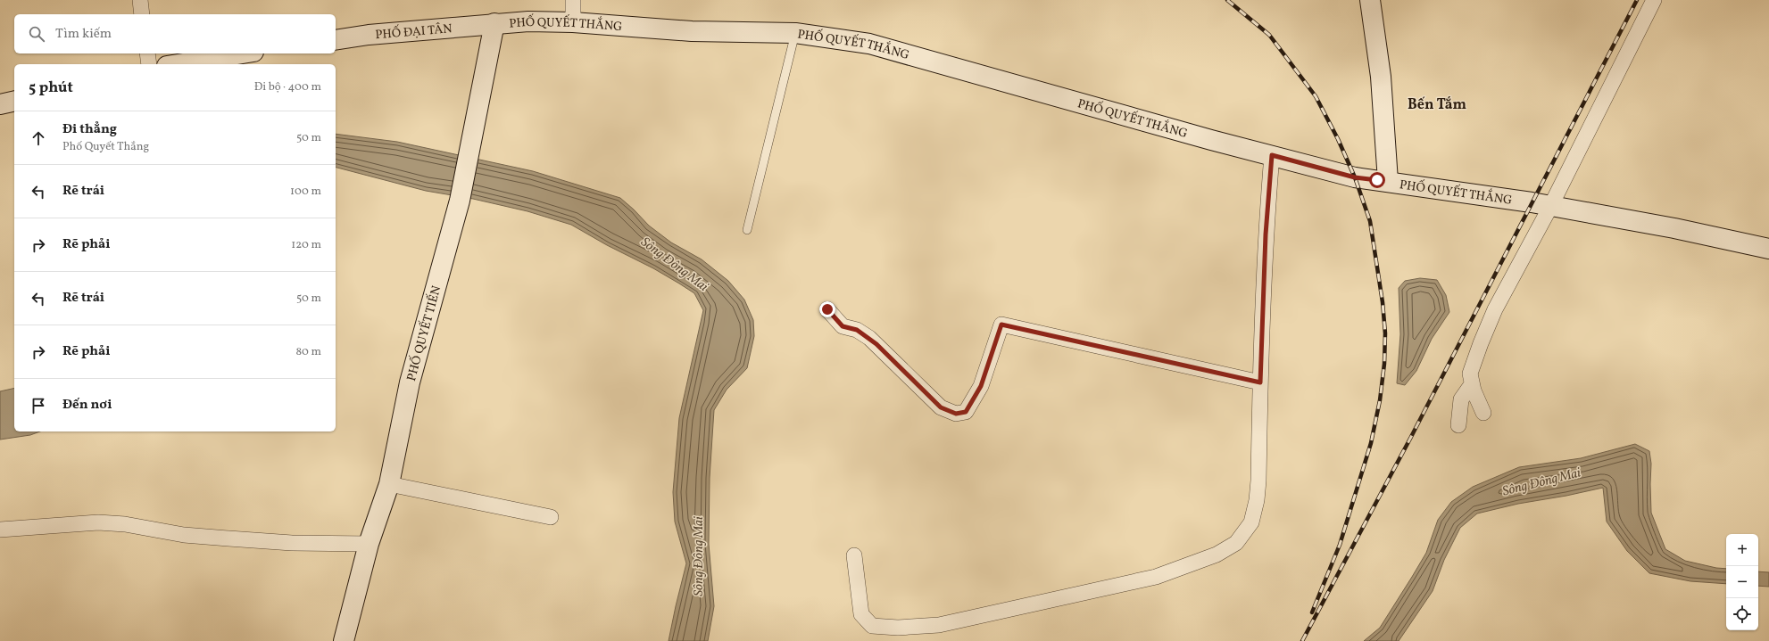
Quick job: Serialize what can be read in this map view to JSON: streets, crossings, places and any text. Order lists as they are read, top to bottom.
{
  "streets": {
    "main road": ["PHỐ QUYẾT THẮNG", "PHỐ ĐẠI TÂN", "PHỐ QUYẾT TIẾN"]
  },
  "crossings": [
    ["PHỐ QUYẾT THẮNG", "PHỐ ĐẠI TÂN"],
    ["PHỐ QUYẾT THẮNG", "PHỐ QUYẾT TIẾN"],
    ["PHỐ ĐẠI TÂN", "PHỐ QUYẾT TIẾN"]
  ],
  "districts": ["Bến Tắm"],
  "water": ["Sông Đông Mai"],
  "page": {
    "search": "Tìm kiếm",
    "heading": ["5 phút", "Đi bộ · 400 m"],
    "list": [
      ["Đi thẳng", "Phố Quyết Thắng", "50 m"],
      ["Rẽ trái", "100 m"],
      ["Rẽ phải", "120 m"],
      ["Rẽ trái", "50 m"],
      ["Rẽ phải", "80 m"],
      "Đến nơi"
    ],
    "map_buttons": ["+", "−"]
  }
}
